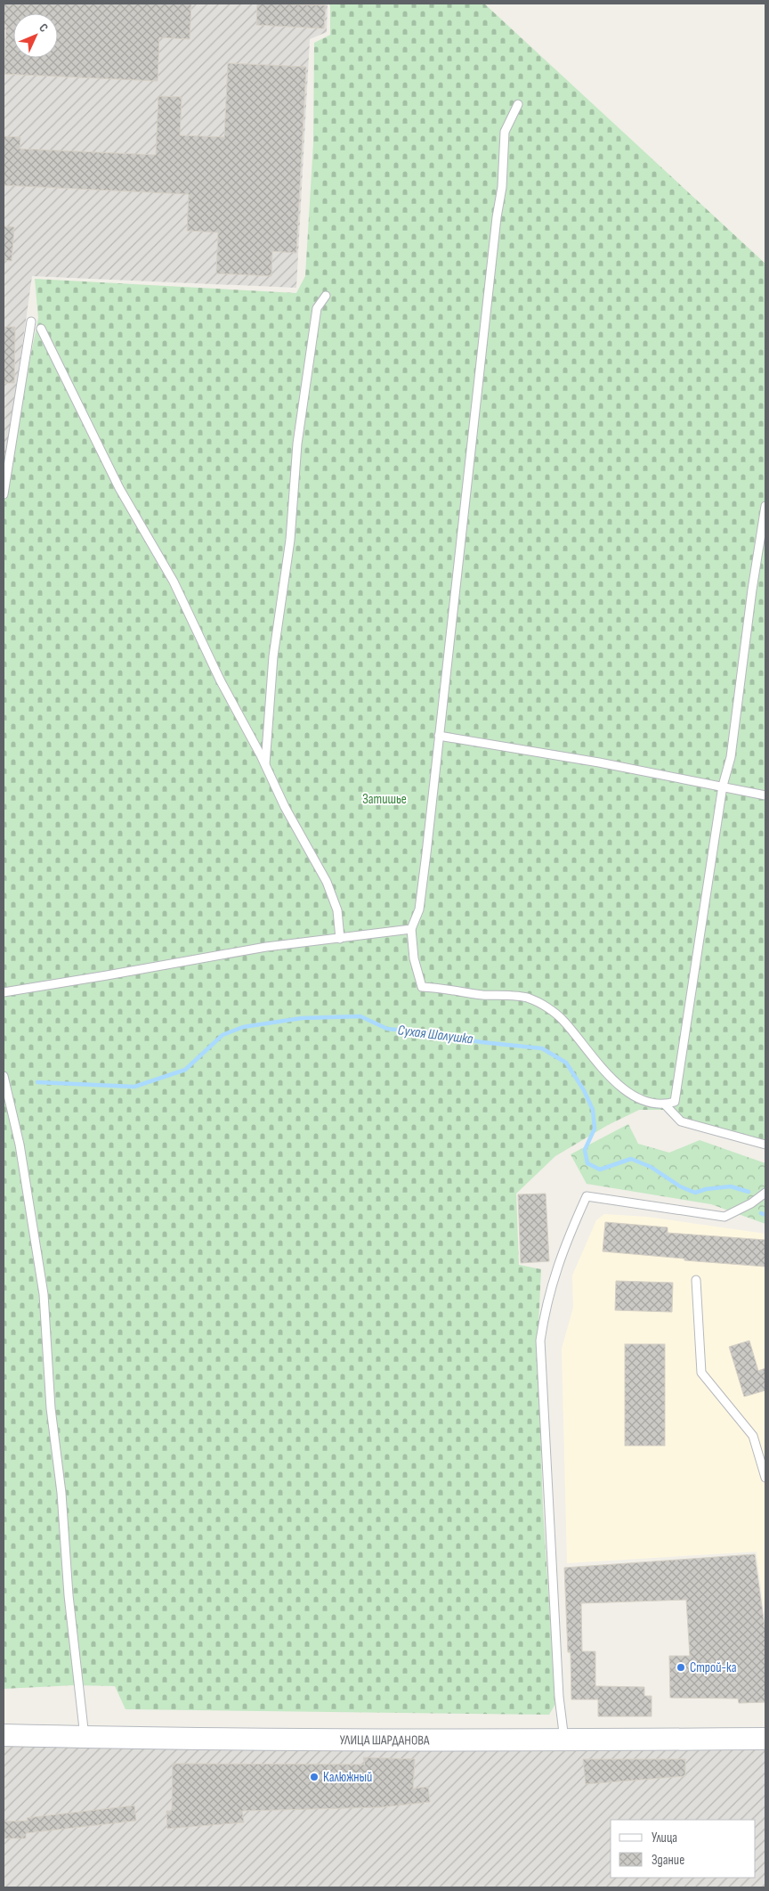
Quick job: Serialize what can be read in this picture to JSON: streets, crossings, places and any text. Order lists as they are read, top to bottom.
{
  "streets": {
    "main road": ["УЛИЦА ШАРДАНОВА"]
  },
  "water": ["Сухая Шалушка"],
  "parks": ["Затишье"],
  "places": ["Строй-ка", "Калюжный"],
  "legend": ["Улица", "Здание"],
  "north": "top right"
}
